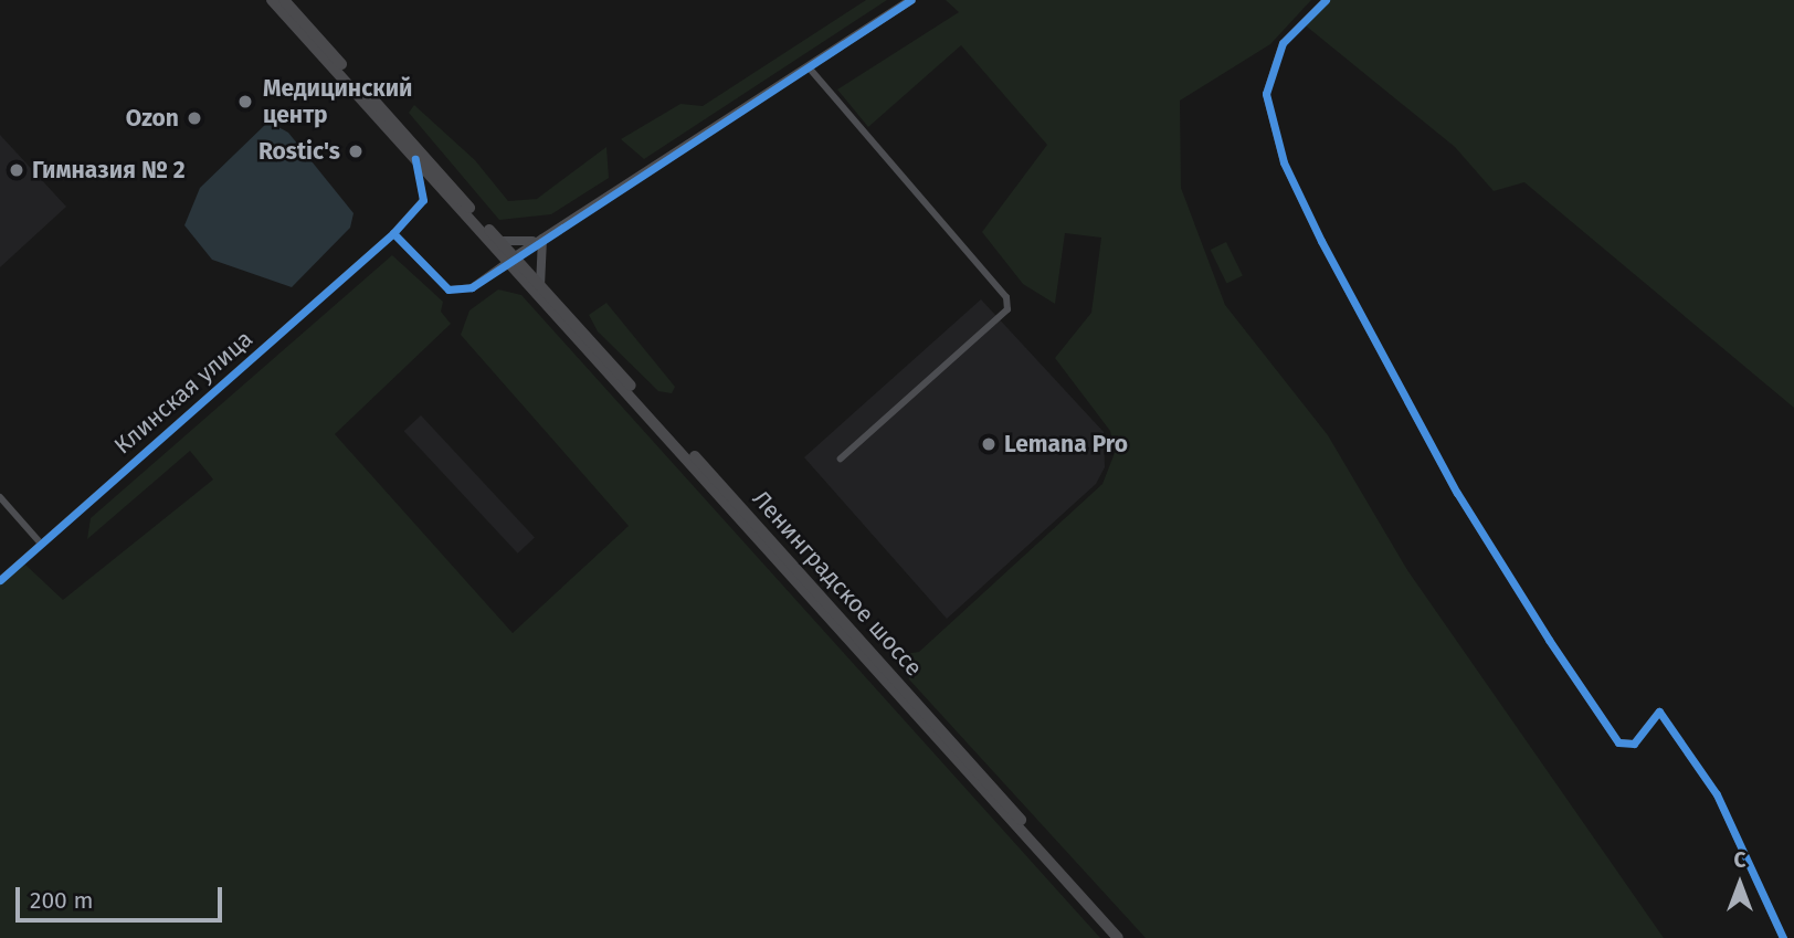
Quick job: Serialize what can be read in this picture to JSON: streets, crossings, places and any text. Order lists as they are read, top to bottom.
{
  "streets": {
    "highway": ["Ленинградское шоссе"],
    "street": ["Клинская улица"]
  },
  "places": [
    "Медицинский центр",
    "Ozon",
    "Rostic's",
    "Гимназия № 2",
    "Lemana Pro"
  ],
  "scale_bar": "200 m",
  "north": "top"
}
